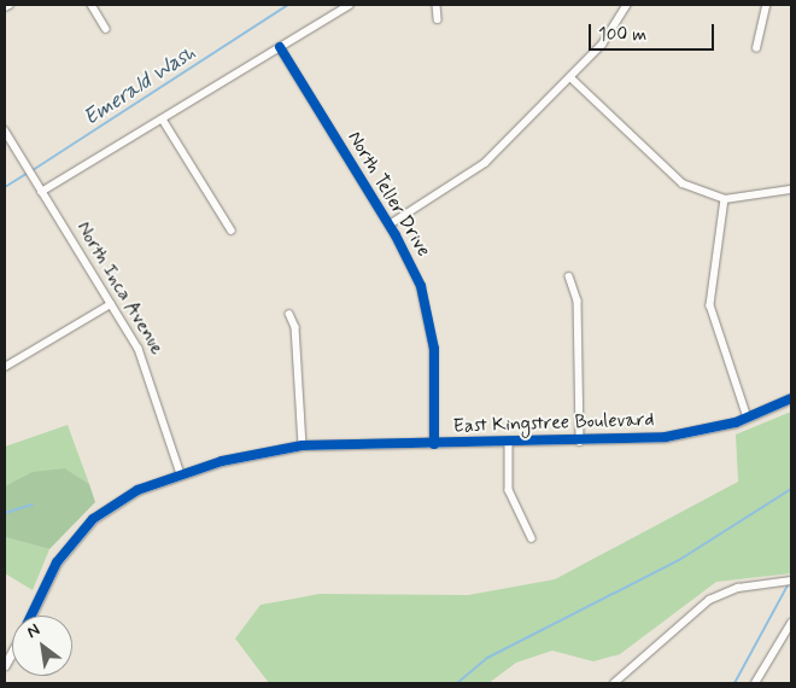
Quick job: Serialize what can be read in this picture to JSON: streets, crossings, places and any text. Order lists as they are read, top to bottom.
{
  "streets": {
    "street": ["North Teller Drive", "North Inca Avenue", "East Kingstree Boulevard"]
  },
  "crossings": [
    ["North Teller Drive", "East Kingstree Boulevard"],
    ["North Inca Avenue", "East Kingstree Boulevard"]
  ],
  "water": ["Emerald Wash"],
  "scale_bar": "100 m",
  "north": "top left"
}
